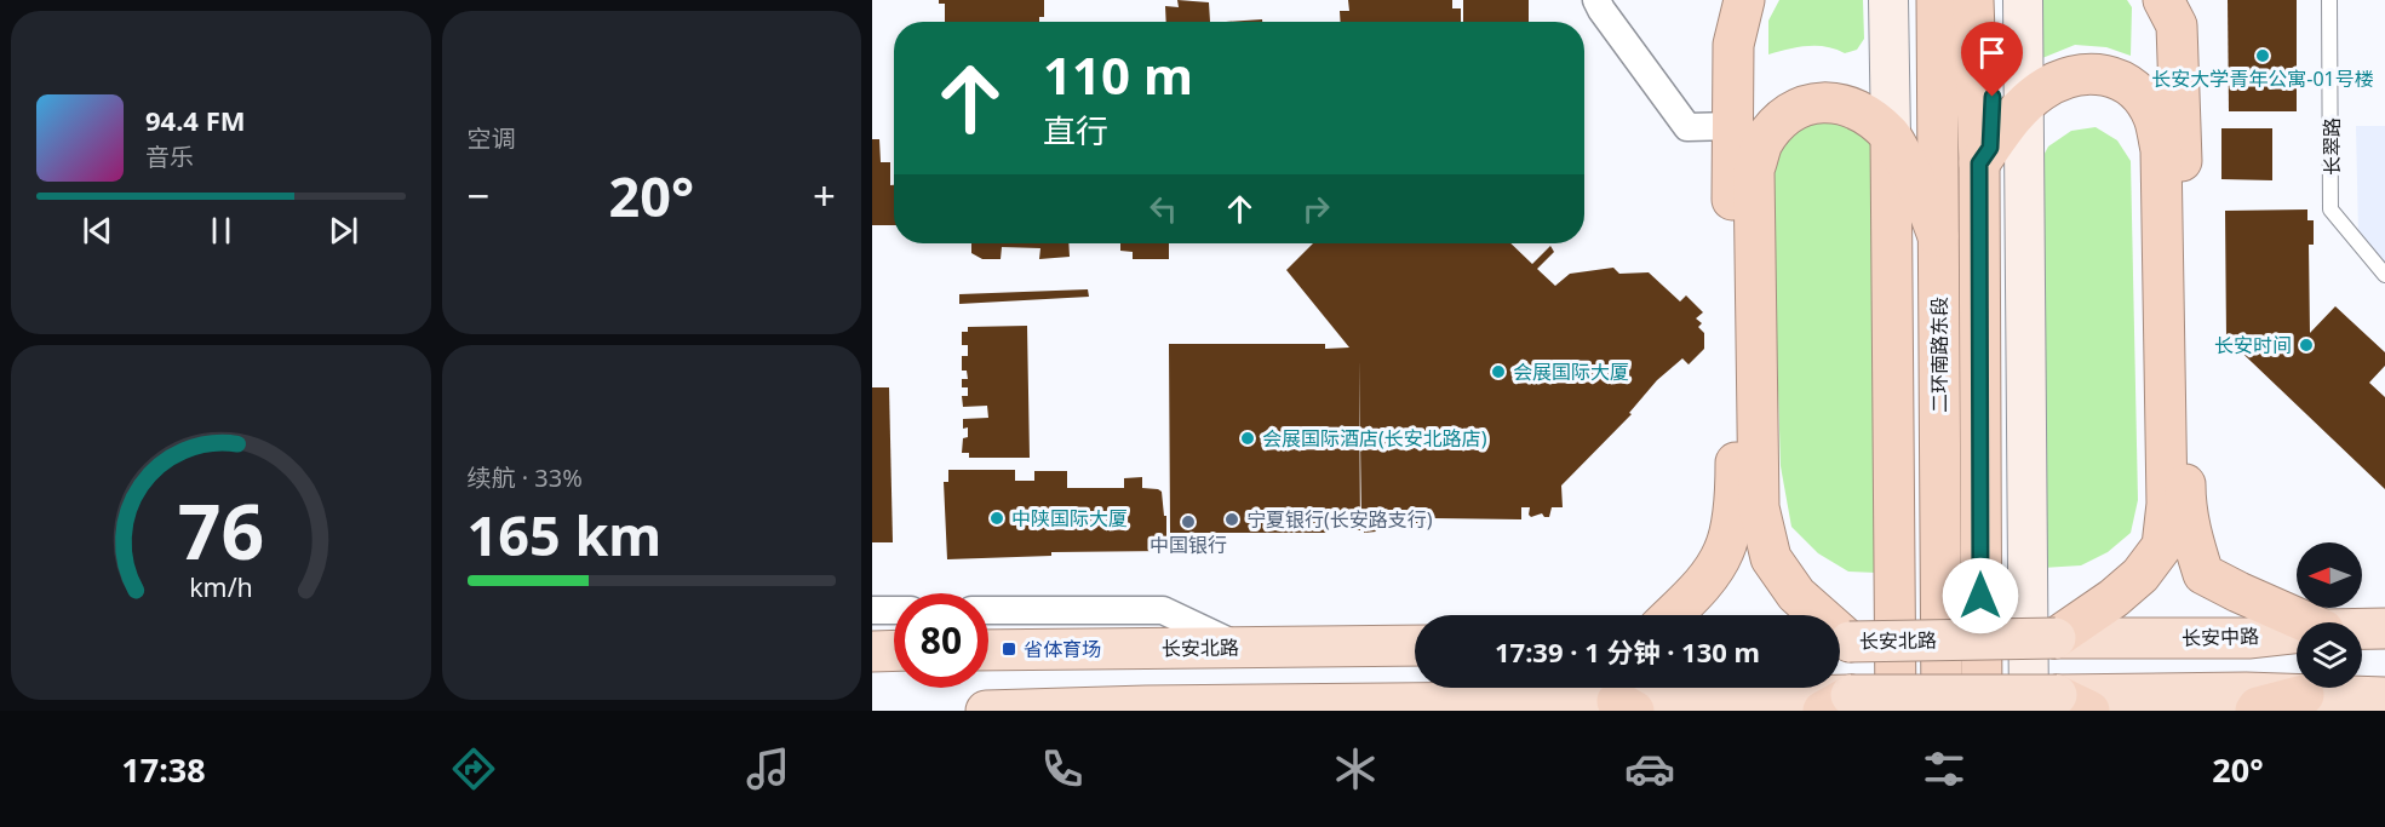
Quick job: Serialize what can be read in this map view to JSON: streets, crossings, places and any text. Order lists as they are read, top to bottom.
{
  "streets": {
    "highway": ["二环南路东段"],
    "main road": ["长安中路", "长安北路"],
    "lane": ["长翠路"]
  },
  "crossings": [
    ["长安中路", "长安北路"]
  ],
  "places": {
    "other": [
      "长安大学青年公寓-01号楼",
      "长安时间",
      "会展国际大厦",
      "会展国际酒店(长安北路店)",
      "中陕国际大厦",
      "宁夏银行(长安路支行)",
      "中国银行"
    ],
    "transit": ["省体育场"]
  },
  "north": "left",
  "page": {
    "tile": [
      "空调",
      ["续航 · 33%", "165 km"]
    ],
    "turn": ["110 m", "直行"],
    "song": ["94.4 FM", "音乐"],
    "heat": ["−", "20°", "+"],
    "limit": "80",
    "trip": "17:39 · 1 分钟 · 130 m",
    "tabs": ["17:38", "20°"],
    "gauge": ["76", "km/h"]
  }
}
